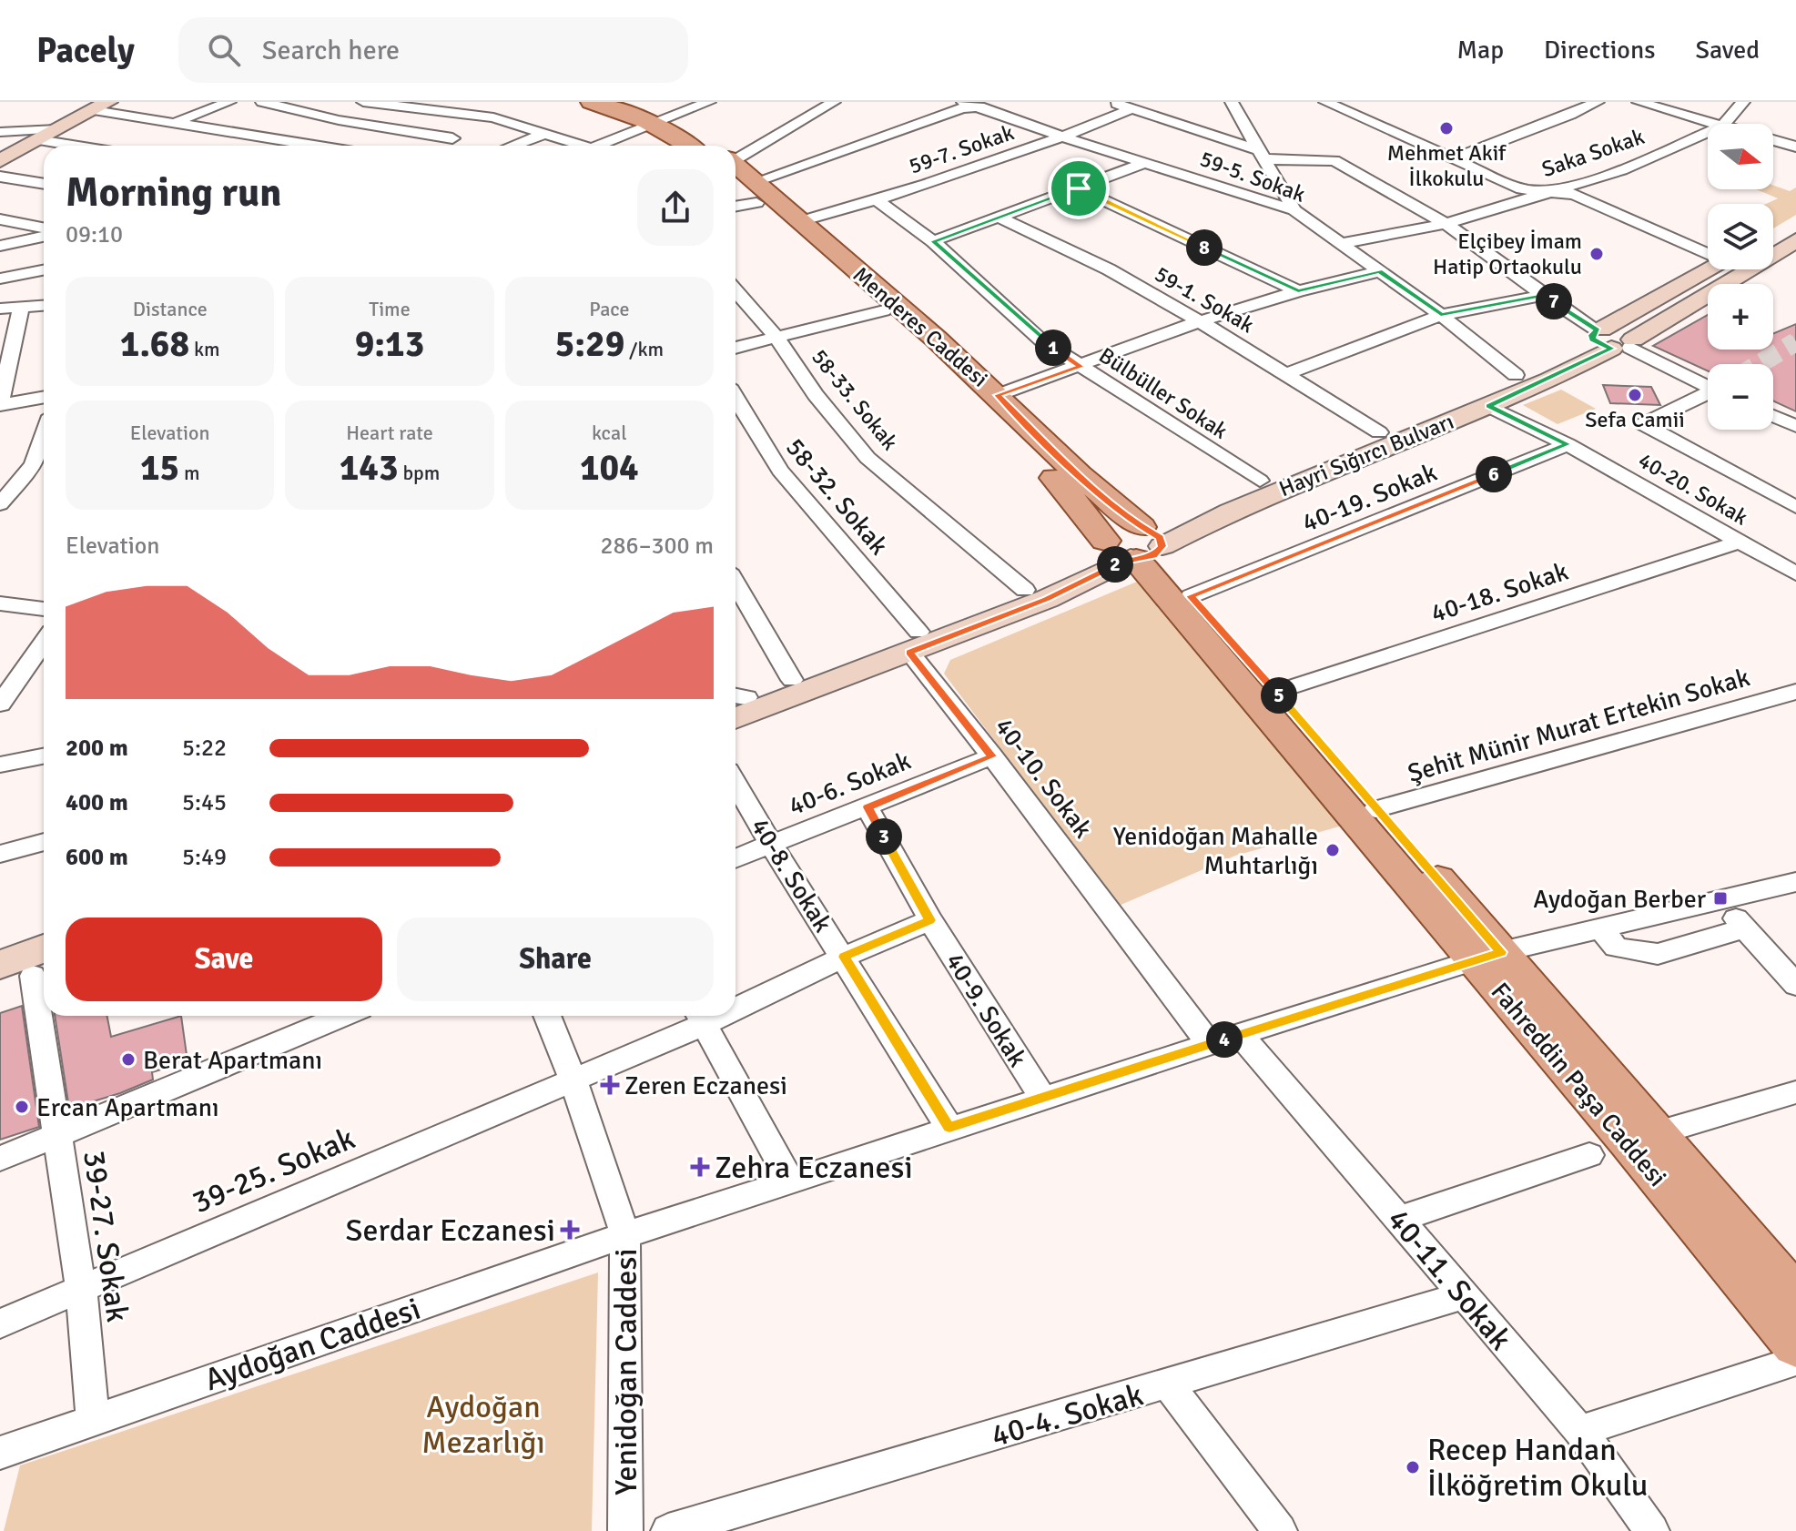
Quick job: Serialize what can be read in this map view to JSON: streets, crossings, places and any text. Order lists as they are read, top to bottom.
{
  "streets": {
    "main road": ["Menderes Caddesi", "Fahreddin Paşa Caddesi"],
    "street": [
      "59-7. Sokak",
      "Saka Sokak",
      "59-5. Sokak",
      "59-1. Sokak",
      "Bülbüller Sokak",
      "58-33. Sokak",
      "Hayri Sığırcı Bulvarı",
      "40-20. Sokak",
      "58-32. Sokak",
      "40-19. Sokak",
      "40-18. Sokak",
      "Şehit Münir Murat Ertekin Sokak",
      "40-10. Sokak",
      "40-6. Sokak",
      "40-8. Sokak",
      "40-9. Sokak",
      "39-25. Sokak",
      "39-27. Sokak",
      "40-11. Sokak",
      "Aydoğan Caddesi",
      "Yenidoğan Caddesi",
      "40-4. Sokak"
    ]
  },
  "crossings": [
    ["59-7. Sokak", "59-5. Sokak"],
    ["59-7. Sokak", "Menderes Caddesi"],
    ["59-7. Sokak", "Bülbüller Sokak"],
    ["Saka Sokak", "59-5. Sokak"],
    ["59-5. Sokak", "Hayri Sığırcı Bulvarı"],
    ["59-1. Sokak", "Hayri Sığırcı Bulvarı"],
    ["Menderes Caddesi", "Hayri Sığırcı Bulvarı"],
    ["Menderes Caddesi", "Fahreddin Paşa Caddesi"],
    ["Bülbüller Sokak", "Hayri Sığırcı Bulvarı"],
    ["58-33. Sokak", "Hayri Sığırcı Bulvarı"],
    ["Hayri Sığırcı Bulvarı", "40-20. Sokak"],
    ["Hayri Sığırcı Bulvarı", "58-32. Sokak"],
    ["Hayri Sığırcı Bulvarı", "40-10. Sokak"],
    ["Hayri Sığırcı Bulvarı", "Fahreddin Paşa Caddesi"],
    ["40-20. Sokak", "40-19. Sokak"],
    ["40-20. Sokak", "40-18. Sokak"],
    ["58-32. Sokak", "40-10. Sokak"],
    ["40-19. Sokak", "Fahreddin Paşa Caddesi"],
    ["40-18. Sokak", "Fahreddin Paşa Caddesi"],
    ["Şehit Münir Murat Ertekin Sokak", "Fahreddin Paşa Caddesi"],
    ["40-10. Sokak", "40-6. Sokak"],
    ["40-10. Sokak", "Aydoğan Caddesi"],
    ["40-6. Sokak", "40-8. Sokak"],
    ["40-6. Sokak", "40-9. Sokak"],
    ["40-8. Sokak", "39-25. Sokak"],
    ["40-8. Sokak", "Aydoğan Caddesi"],
    ["40-9. Sokak", "39-25. Sokak"],
    ["40-9. Sokak", "Aydoğan Caddesi"],
    ["Fahreddin Paşa Caddesi", "Aydoğan Caddesi"],
    ["39-25. Sokak", "39-27. Sokak"],
    ["39-25. Sokak", "Yenidoğan Caddesi"],
    ["39-27. Sokak", "Aydoğan Caddesi"],
    ["40-11. Sokak", "Aydoğan Caddesi"],
    ["40-11. Sokak", "40-4. Sokak"],
    ["Aydoğan Caddesi", "Yenidoğan Caddesi"]
  ],
  "parks": ["Aydoğan Mezarlığı"],
  "places": {
    "other": [
      "Mehmet Akif İlkokulu",
      "Elçibey İmam Hatip Ortaokulu",
      "Sefa Camii",
      "Yenidoğan Mahalle Muhtarlığı",
      "Berat Apartmanı",
      "Ercan Apartmanı",
      "Recep Handan İlköğretim Okulu"
    ],
    "transit": ["Aydoğan Berber"],
    "health": ["Zeren Eczanesi", "Zehra Eczanesi", "Serdar Eczanesi"]
  },
  "north": "right",
  "page": {
    "header": "Pacely",
    "search": "Search here",
    "nav": ["Map", "Directions", "Saved"],
    "map_buttons": ["+", "−"],
    "heading": ["Morning run", "09:10"],
    "pins": [
      "8",
      "7",
      "1",
      "6",
      "2",
      "5",
      "3",
      "4"
    ],
    "stats": [
      ["Distance", "1.68 km"],
      ["Time", "9:13"],
      ["Pace", "5:29 /km"],
      ["Elevation", "15 m"],
      ["Heart rate", "143 bpm"],
      ["kcal", "104"]
    ],
    "chart": ["Elevation", "286–300 m"],
    "list": [
      {
        "name": "200 m",
        "note": "5:22"
      },
      {
        "name": "400 m",
        "note": "5:45"
      },
      {
        "name": "600 m",
        "note": "5:49"
      }
    ],
    "buttons": ["Save", "Share"]
  }
}
